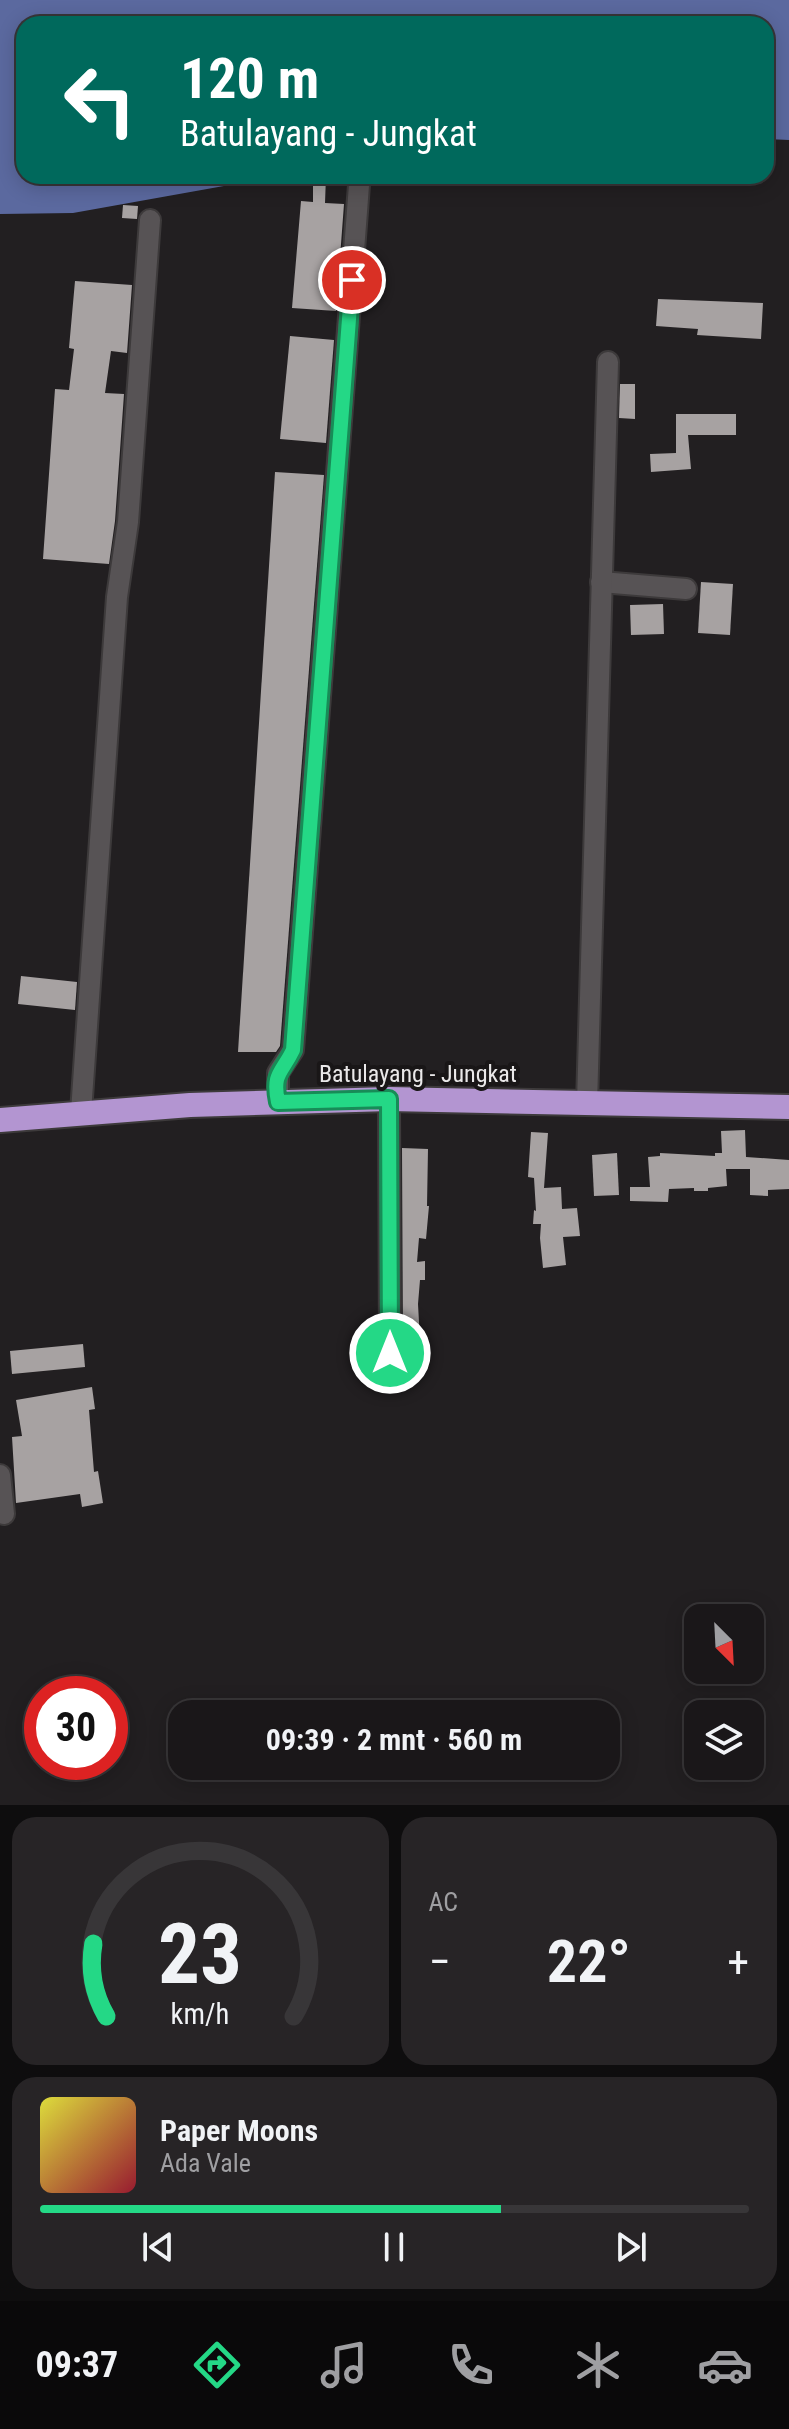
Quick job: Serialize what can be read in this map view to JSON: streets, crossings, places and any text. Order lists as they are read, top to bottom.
{
  "streets": {
    "highway": ["Batulayang - Jungkat"]
  },
  "north": "bottom right",
  "page": {
    "turn": ["120 m", "Batulayang - Jungkat"],
    "limit": "30",
    "trip": "09:39 · 2 mnt · 560 m",
    "tile": "AC",
    "heat": ["−", "22°", "+"],
    "song": ["Paper Moons", "Ada Vale"],
    "tabs": "09:37",
    "gauge": ["23", "km/h"]
  }
}
